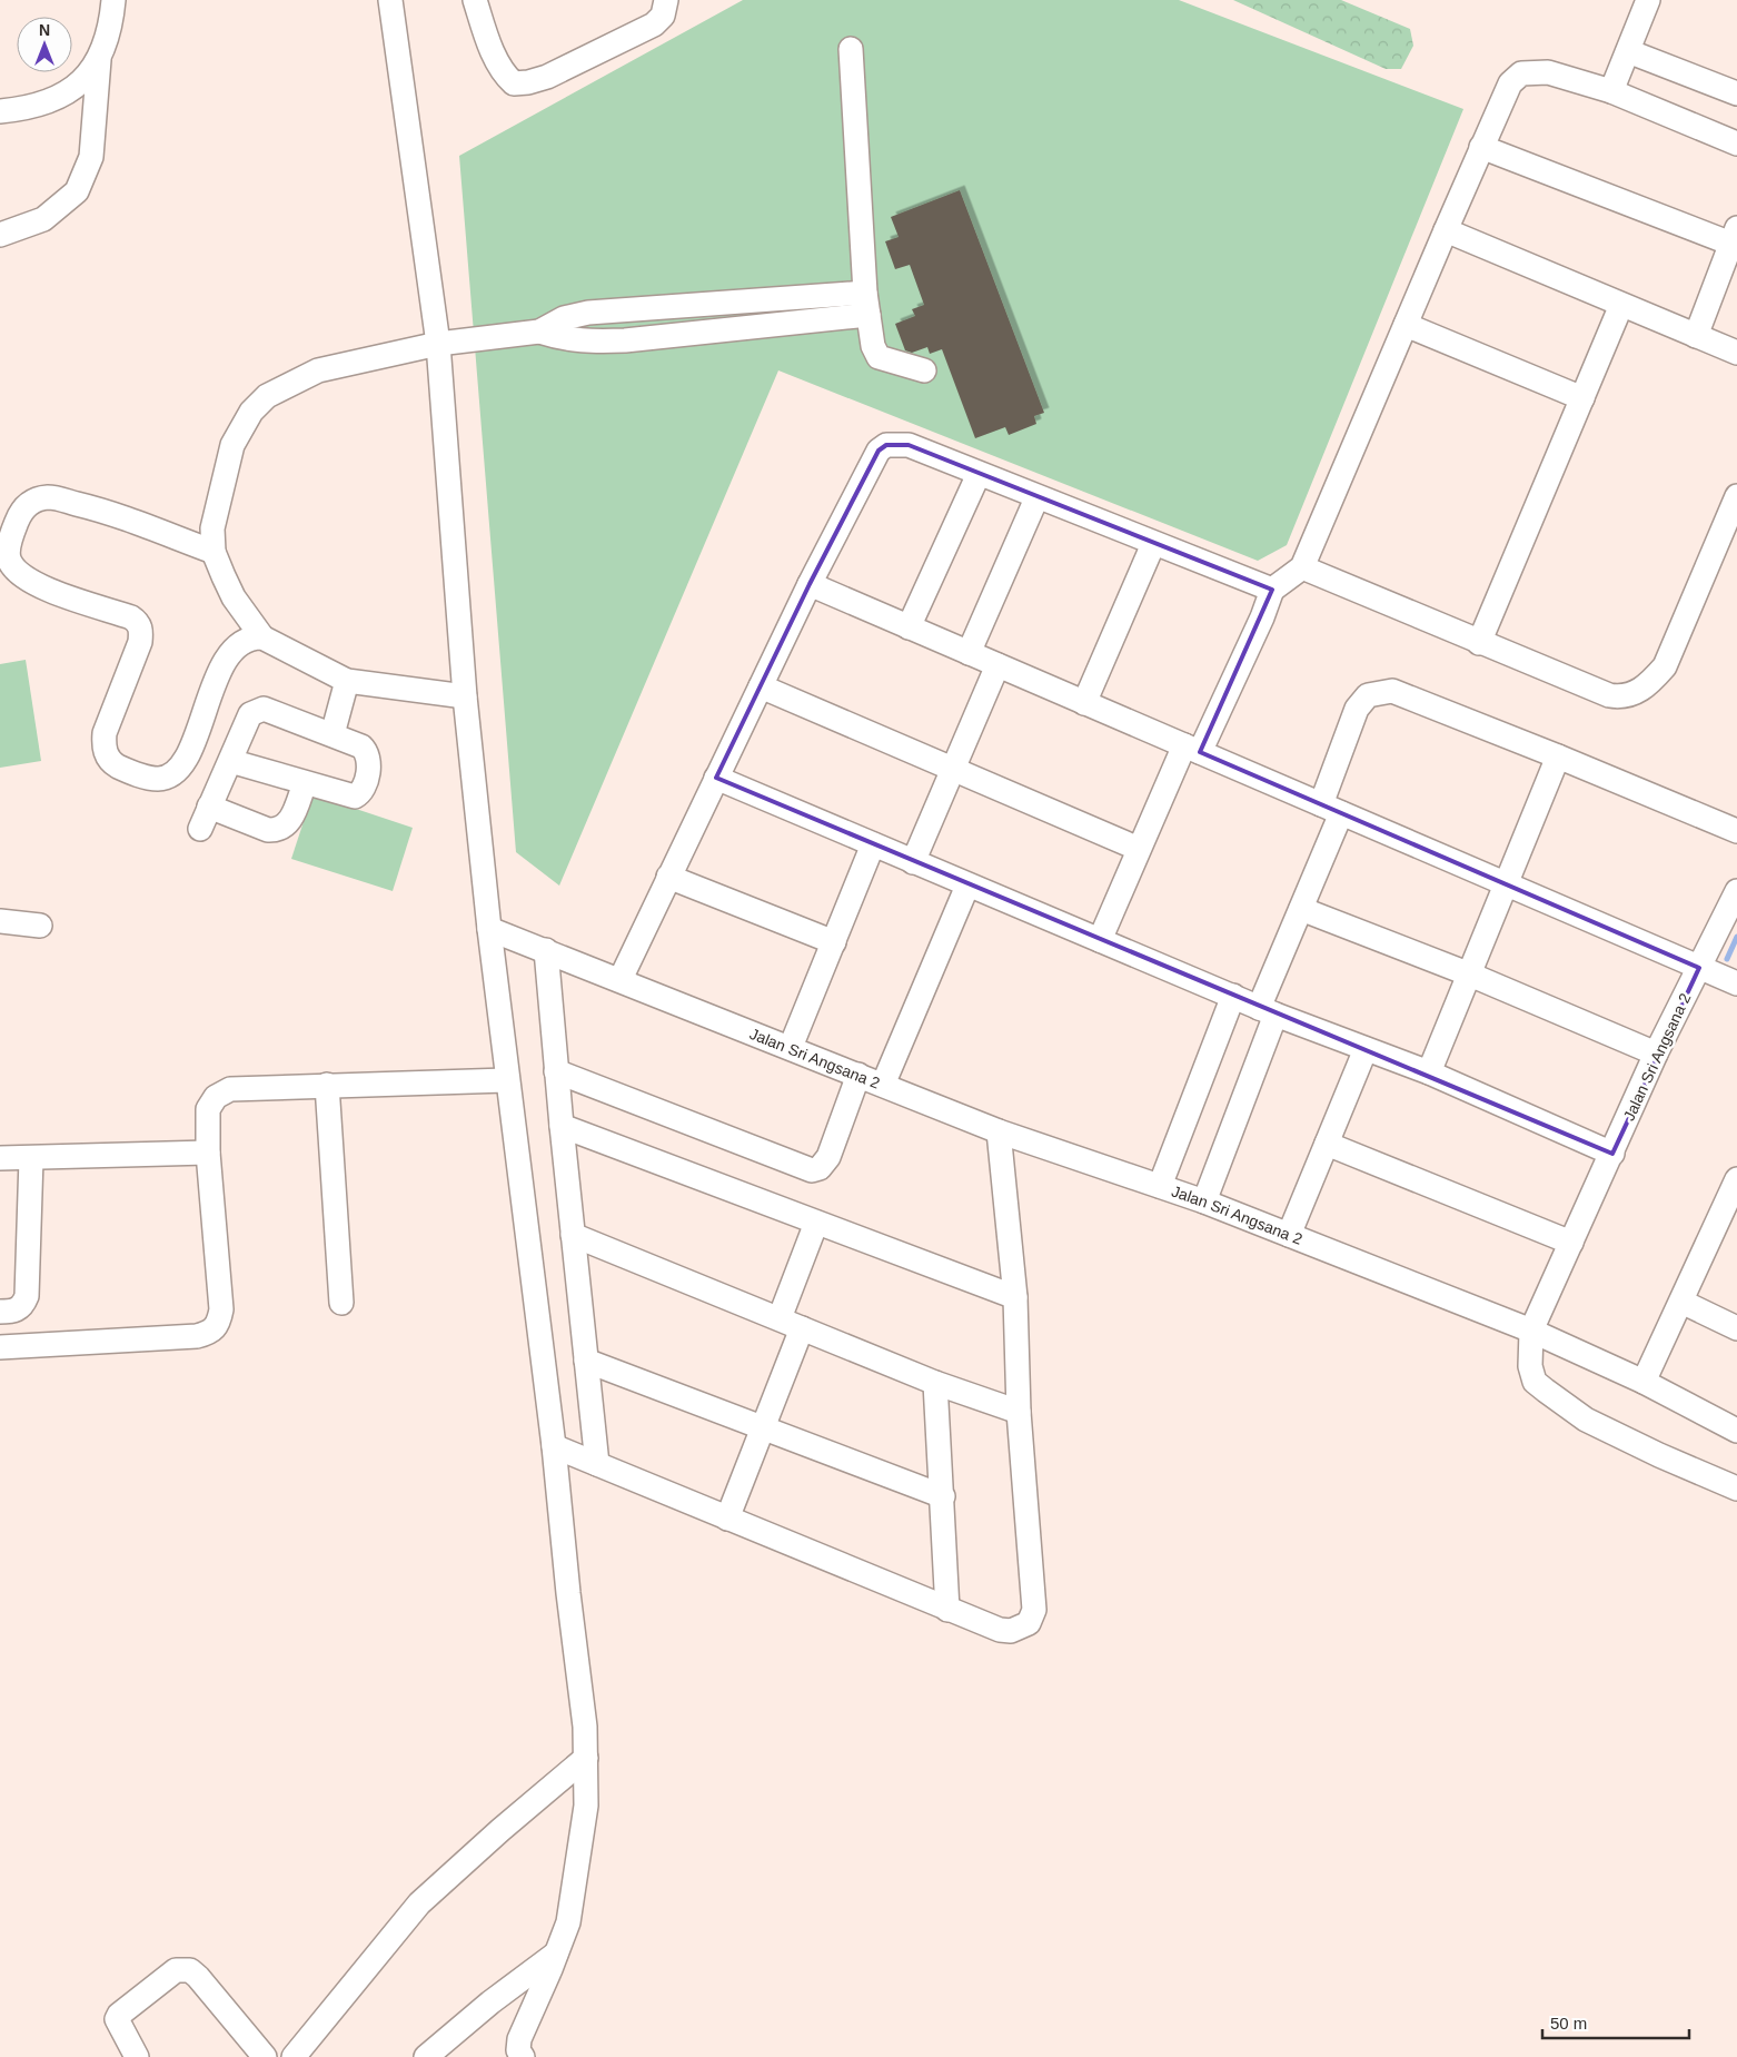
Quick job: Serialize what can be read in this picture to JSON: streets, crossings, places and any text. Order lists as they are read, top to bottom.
{
  "streets": {
    "street": ["Jalan Sri Angsana 2"]
  },
  "scale_bar": "50 m",
  "north": "top"
}
